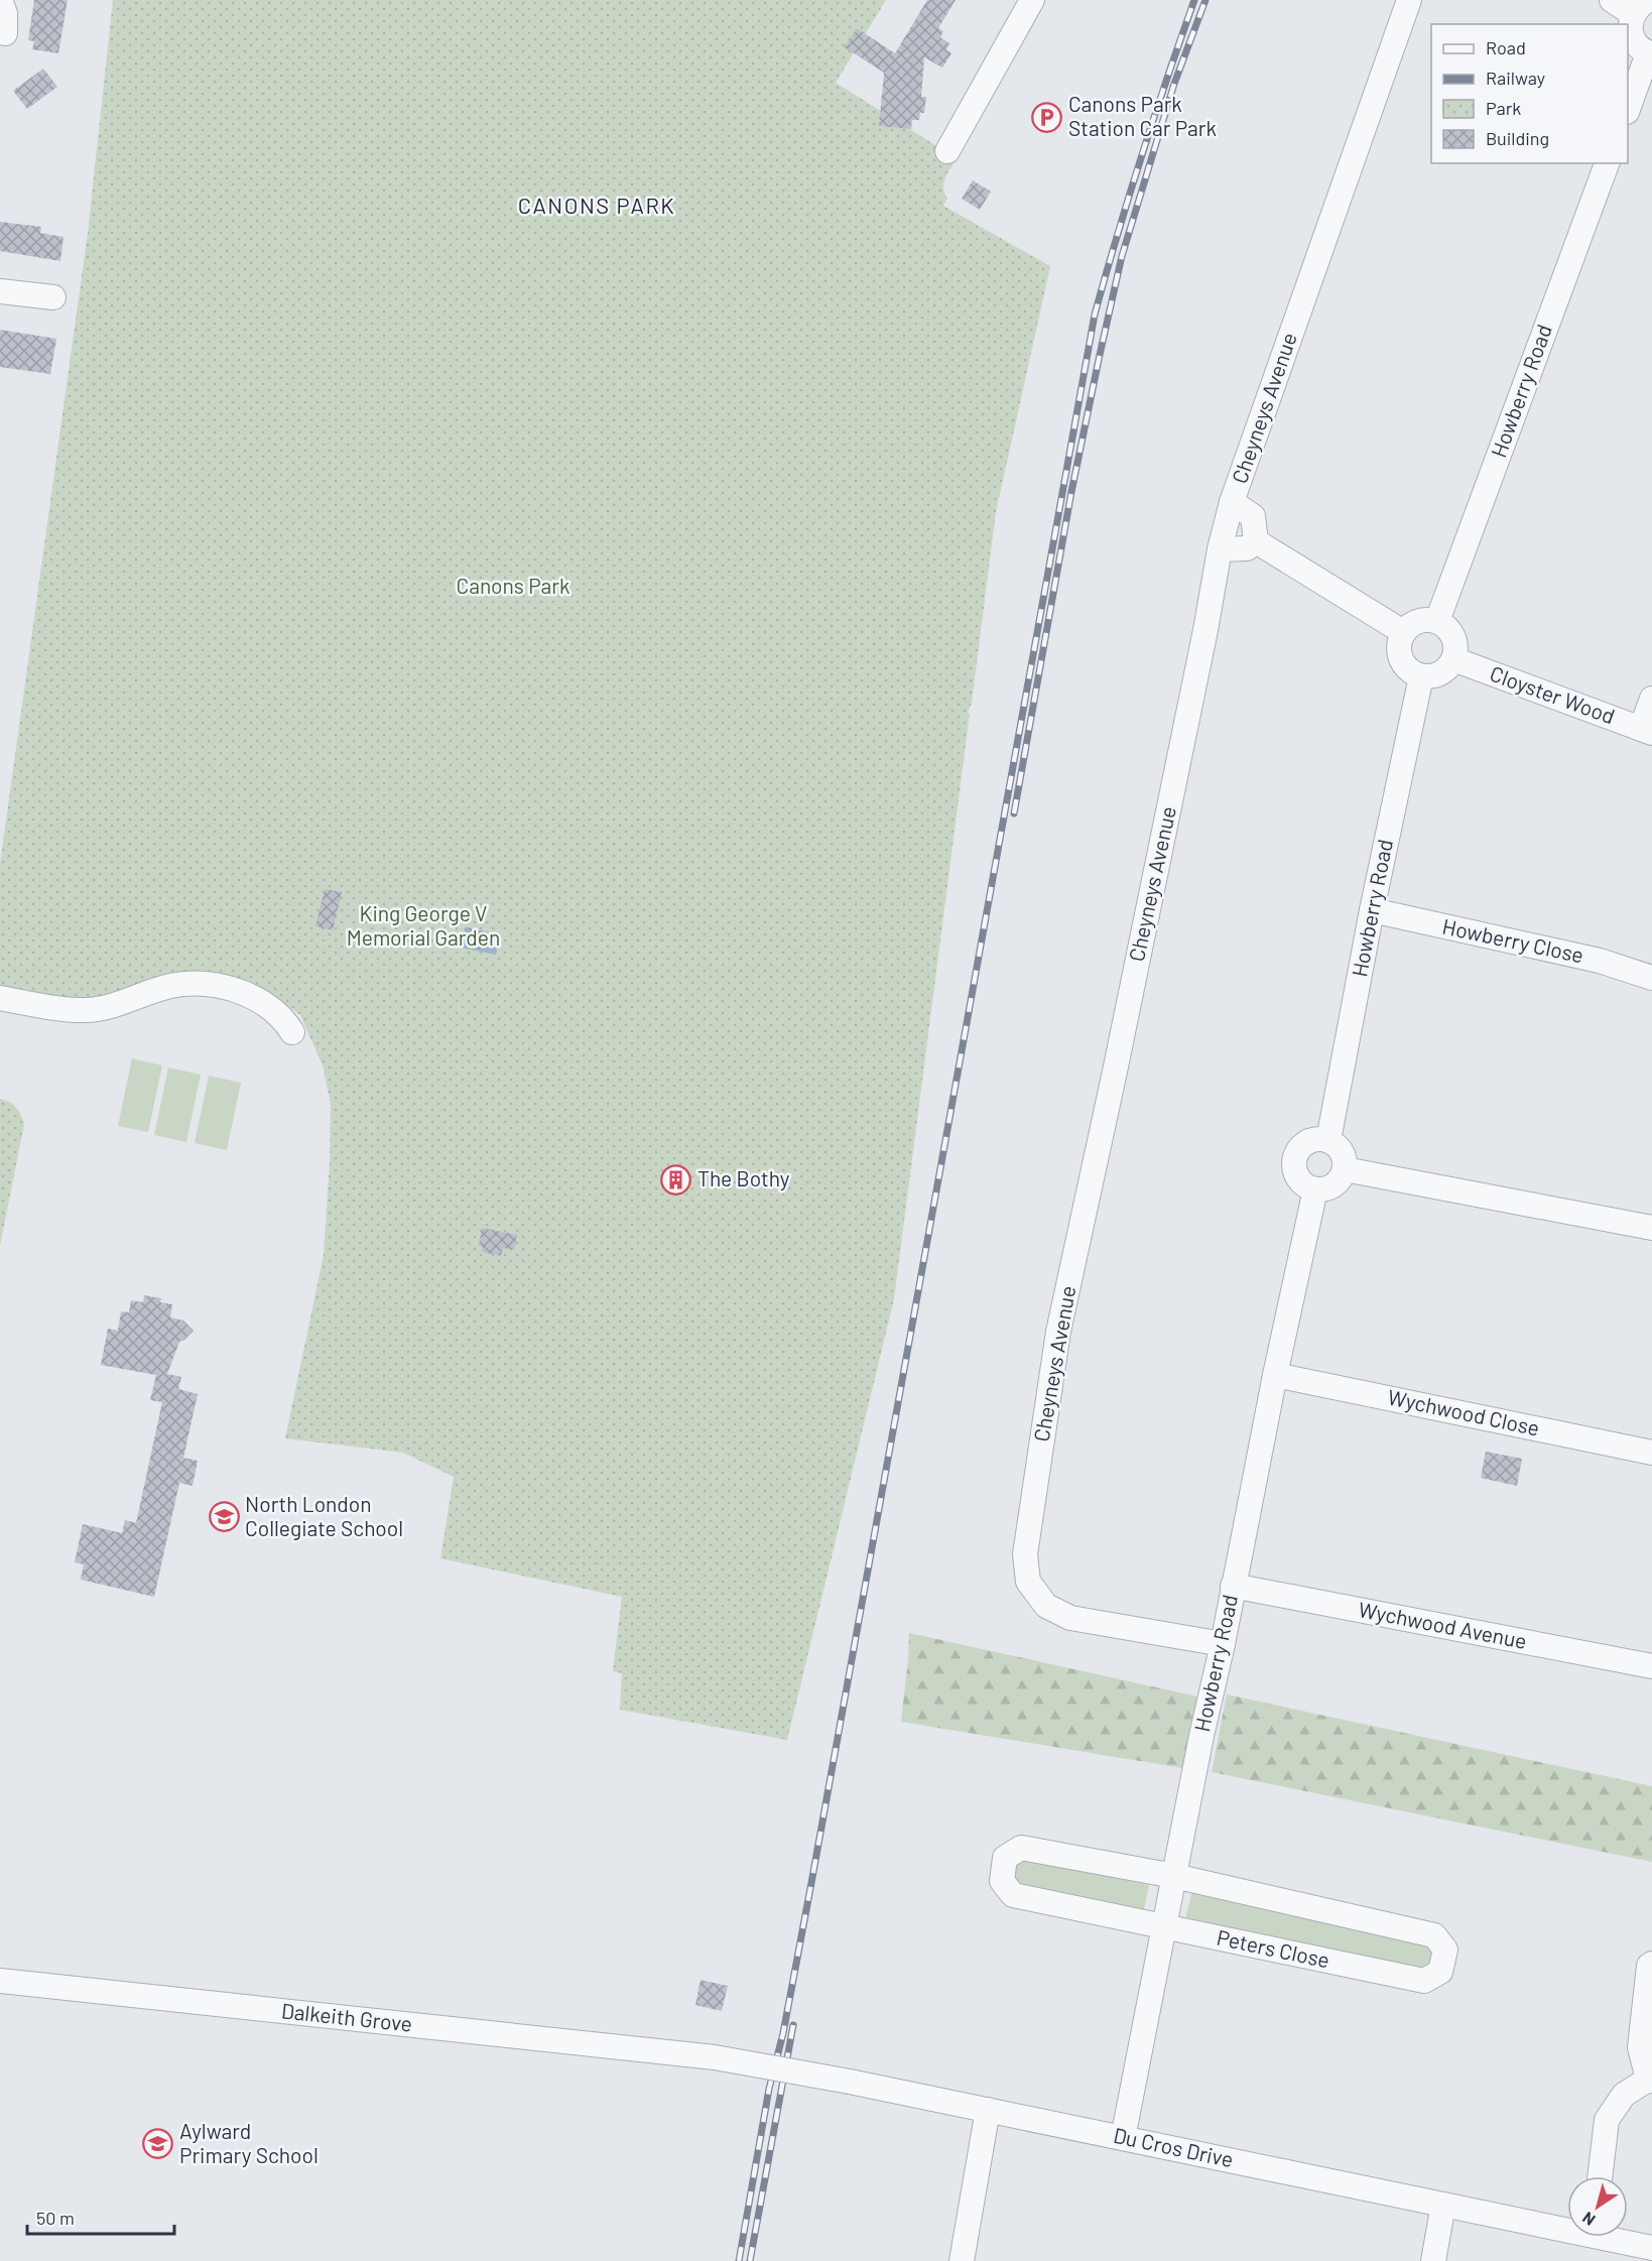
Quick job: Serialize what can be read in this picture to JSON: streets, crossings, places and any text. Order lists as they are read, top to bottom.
{
  "streets": {
    "street": [
      "Howberry Road",
      "Cheyneys Avenue",
      "Cloyster Wood",
      "Howberry Close",
      "Wychwood Close",
      "Wychwood Avenue",
      "Peters Close",
      "Dalkeith Grove",
      "Du Cros Drive"
    ]
  },
  "crossings": [
    ["Howberry Road", "Cheyneys Avenue"],
    ["Howberry Road", "Cloyster Wood"],
    ["Howberry Road", "Howberry Close"],
    ["Howberry Road", "Wychwood Close"],
    ["Howberry Road", "Wychwood Avenue"],
    ["Howberry Road", "Peters Close"],
    ["Howberry Road", "Du Cros Drive"],
    ["Dalkeith Grove", "Du Cros Drive"]
  ],
  "districts": ["CANONS PARK"],
  "parks": ["Canons Park", "King George V Memorial Garden"],
  "places": {
    "parking": ["Canons Park Station Car Park"],
    "building": ["The Bothy"],
    "school or university": ["North London Collegiate School", "Aylward Primary School"]
  },
  "legend": [
    "Road",
    "Railway",
    "Park",
    "Building"
  ],
  "scale_bar": "50 m",
  "north": "bottom left"
}
